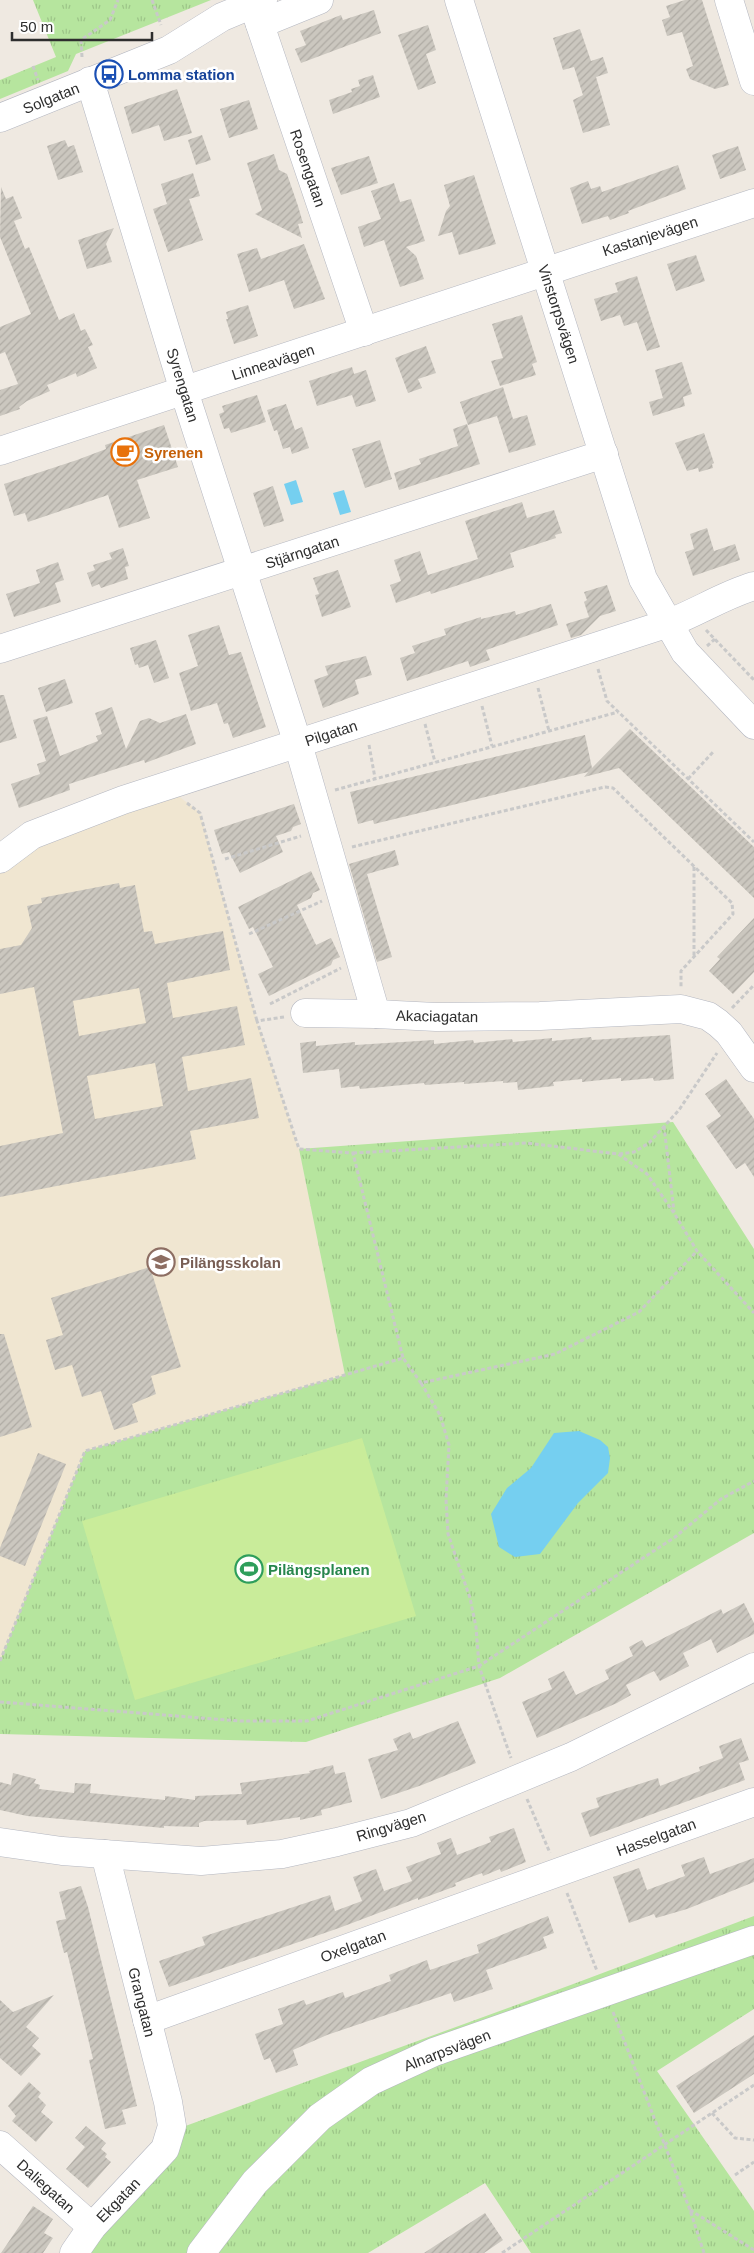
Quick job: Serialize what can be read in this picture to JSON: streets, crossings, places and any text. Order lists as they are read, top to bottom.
{
  "streets": {
    "street": [
      "Solgatan",
      "Rosengatan",
      "Kastanjevägen",
      "Vinstorpsvägen",
      "Linneavägen",
      "Syrengatan",
      "Stjärngatan",
      "Pilgatan",
      "Akaciagatan",
      "Ringvägen",
      "Hasselgatan",
      "Oxelgatan",
      "Grangatan",
      "Alnarpsvägen",
      "Daliegatan",
      "Ekgatan"
    ]
  },
  "crossings": [
    ["Solgatan", "Rosengatan"],
    ["Solgatan", "Syrengatan"],
    ["Rosengatan", "Linneavägen"],
    ["Kastanjevägen", "Vinstorpsvägen"],
    ["Kastanjevägen", "Linneavägen"],
    ["Vinstorpsvägen", "Linneavägen"],
    ["Vinstorpsvägen", "Stjärngatan"],
    ["Vinstorpsvägen", "Pilgatan"],
    ["Linneavägen", "Syrengatan"],
    ["Syrengatan", "Stjärngatan"],
    ["Syrengatan", "Pilgatan"],
    ["Syrengatan", "Akaciagatan"],
    ["Pilgatan", "Akaciagatan"],
    ["Ringvägen", "Grangatan"],
    ["Hasselgatan", "Oxelgatan"],
    ["Oxelgatan", "Grangatan"],
    ["Grangatan", "Ekgatan"],
    ["Daliegatan", "Ekgatan"]
  ],
  "places": {
    "bus stop": ["Lomma station"],
    "cafe": ["Syrenen"],
    "school or university": ["Pilängsskolan"],
    "sports": ["Pilängsplanen"]
  },
  "scale_bar": "50 m"
}
